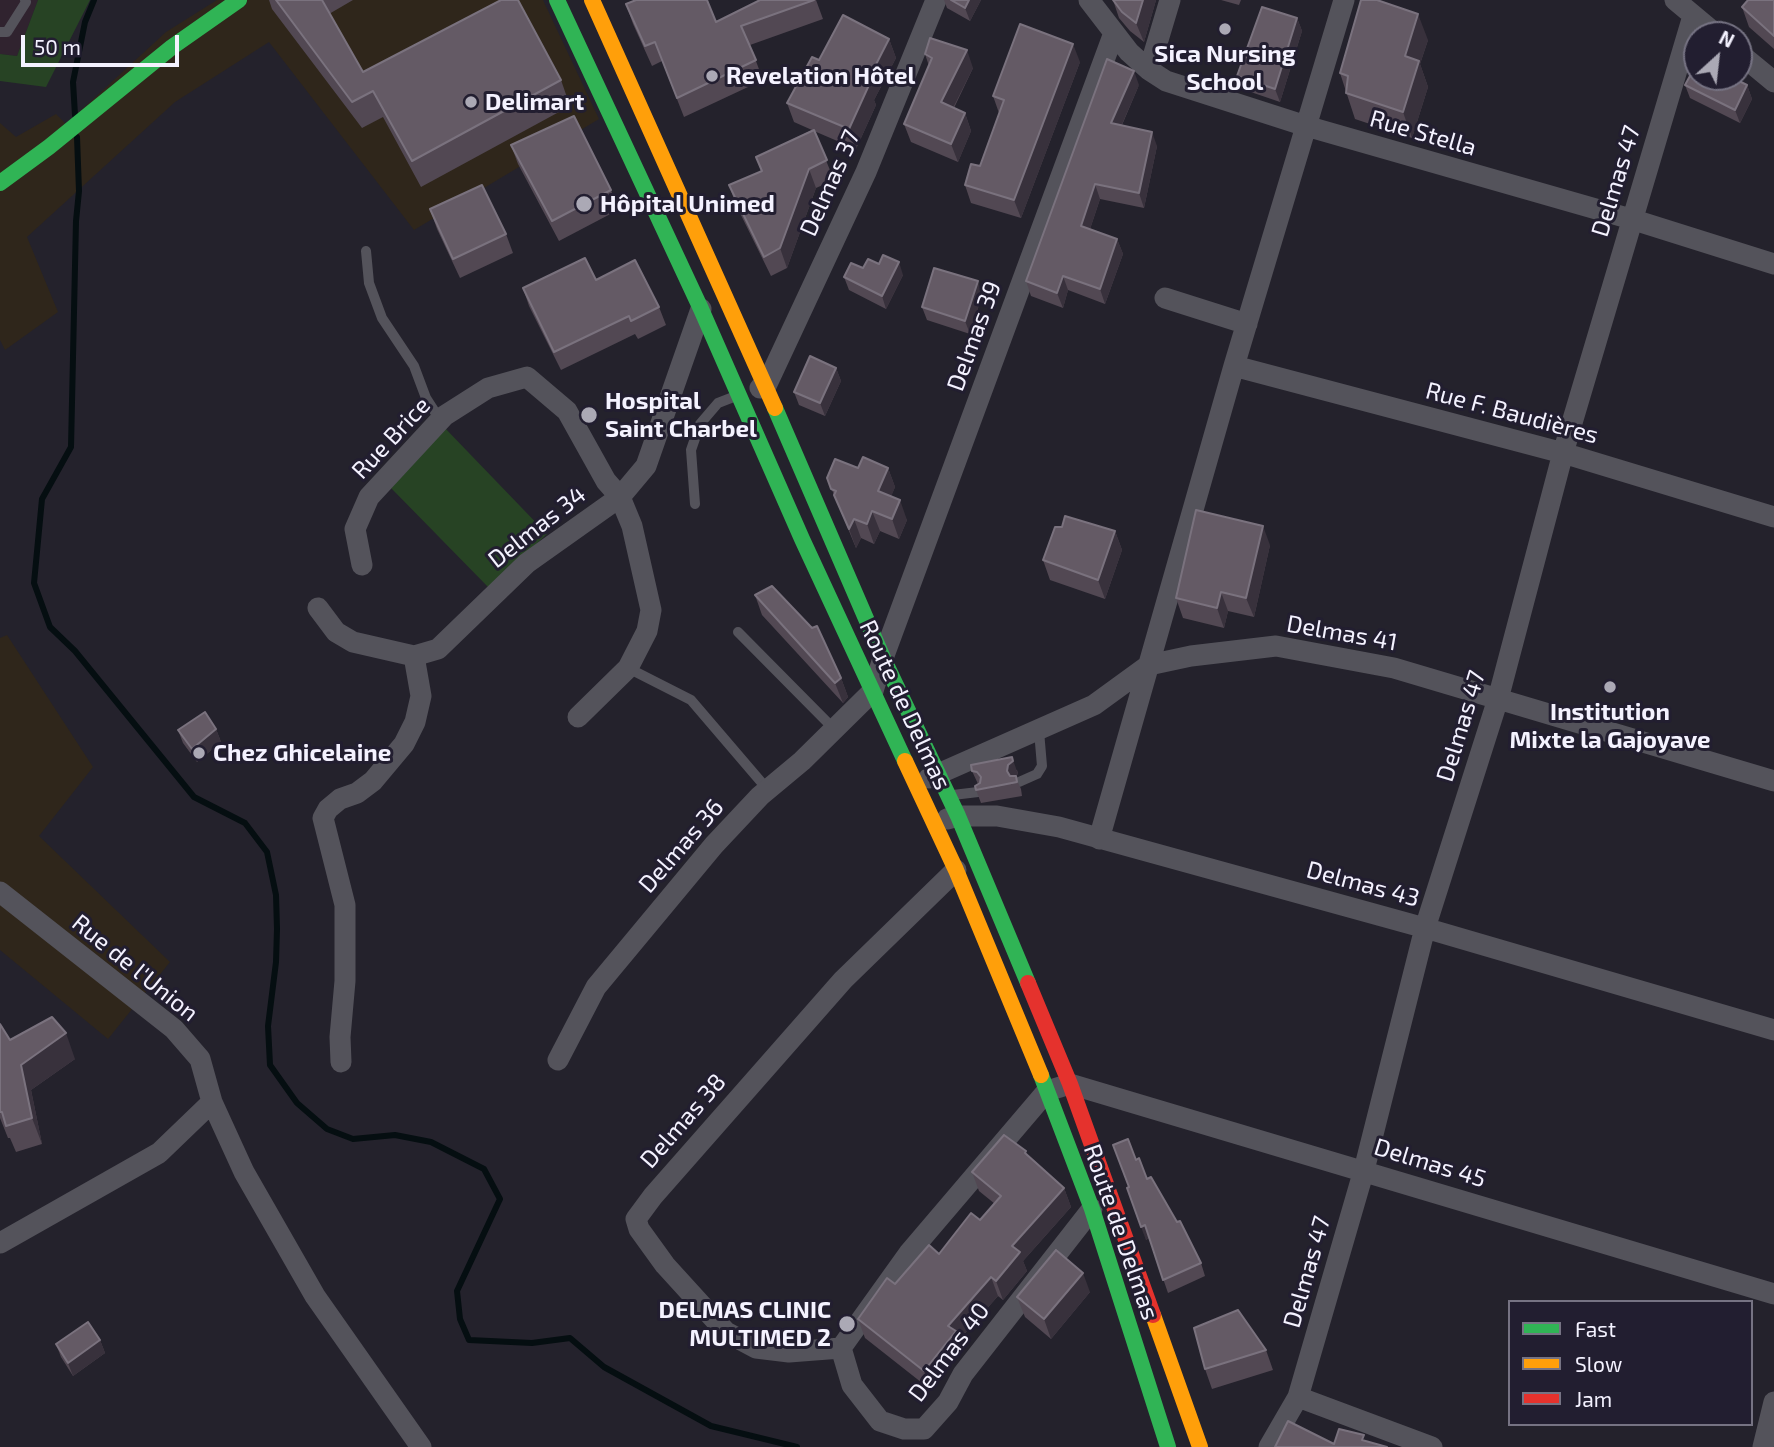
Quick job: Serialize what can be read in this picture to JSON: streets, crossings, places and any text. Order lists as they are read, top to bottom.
{
  "streets": {
    "main road": ["Route de Delmas"],
    "street": [
      "Rue Stella",
      "Delmas 47",
      "Delmas 37",
      "Delmas 39",
      "Rue F. Baudières",
      "Rue Brice",
      "Delmas 34",
      "Delmas 41",
      "Delmas 36",
      "Delmas 43",
      "Rue de l'Union",
      "Delmas 38",
      "Delmas 45",
      "Delmas 40"
    ]
  },
  "crossings": [
    ["Rue Stella", "Delmas 47"],
    ["Rue Stella", "Delmas 39"],
    ["Delmas 47", "Rue F. Baudières"],
    ["Delmas 47", "Delmas 41"],
    ["Delmas 47", "Delmas 43"],
    ["Delmas 47", "Delmas 45"],
    ["Delmas 37", "Route de Delmas"],
    ["Delmas 39", "Route de Delmas"],
    ["Delmas 39", "Delmas 36"],
    ["Rue Brice", "Delmas 34"],
    ["Delmas 34", "Route de Delmas"],
    ["Delmas 41", "Route de Delmas"],
    ["Route de Delmas", "Delmas 36"],
    ["Route de Delmas", "Delmas 43"],
    ["Route de Delmas", "Delmas 38"],
    ["Route de Delmas", "Delmas 45"],
    ["Route de Delmas", "Delmas 40"],
    ["Delmas 38", "Delmas 40"]
  ],
  "places": [
    "Sica Nursing School",
    "Revelation Hôtel",
    "Delimart",
    "Hôpital Unimed",
    "Hospital Saint Charbel",
    "Institution Mixte la Gajoyave",
    "Chez Ghicelaine",
    "DELMAS CLINIC MULTIMED 2"
  ],
  "legend": ["Fast", "Slow", "Jam"],
  "scale_bar": "50 m",
  "north": "top right"
}
